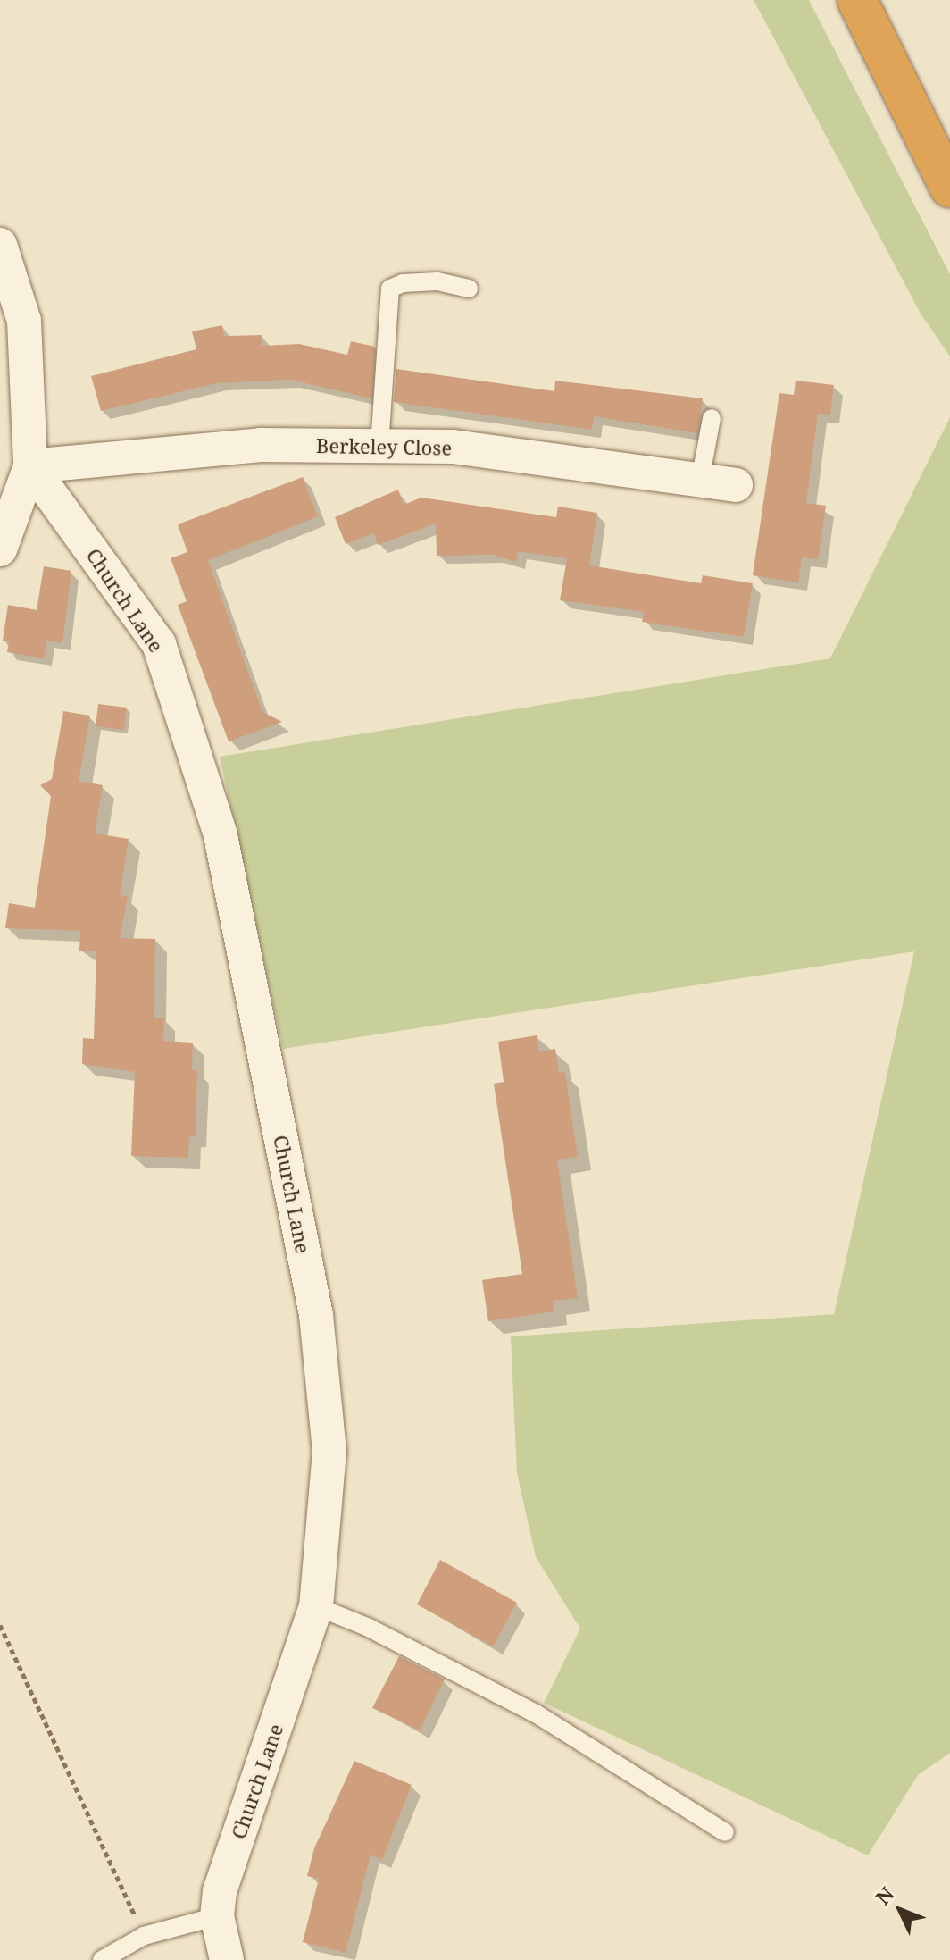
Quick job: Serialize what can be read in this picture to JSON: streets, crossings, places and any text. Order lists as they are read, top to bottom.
{
  "streets": {
    "street": ["Berkeley Close", "Church Lane"]
  },
  "crossings": [
    ["Berkeley Close", "Church Lane"]
  ],
  "north": "top left"
}
